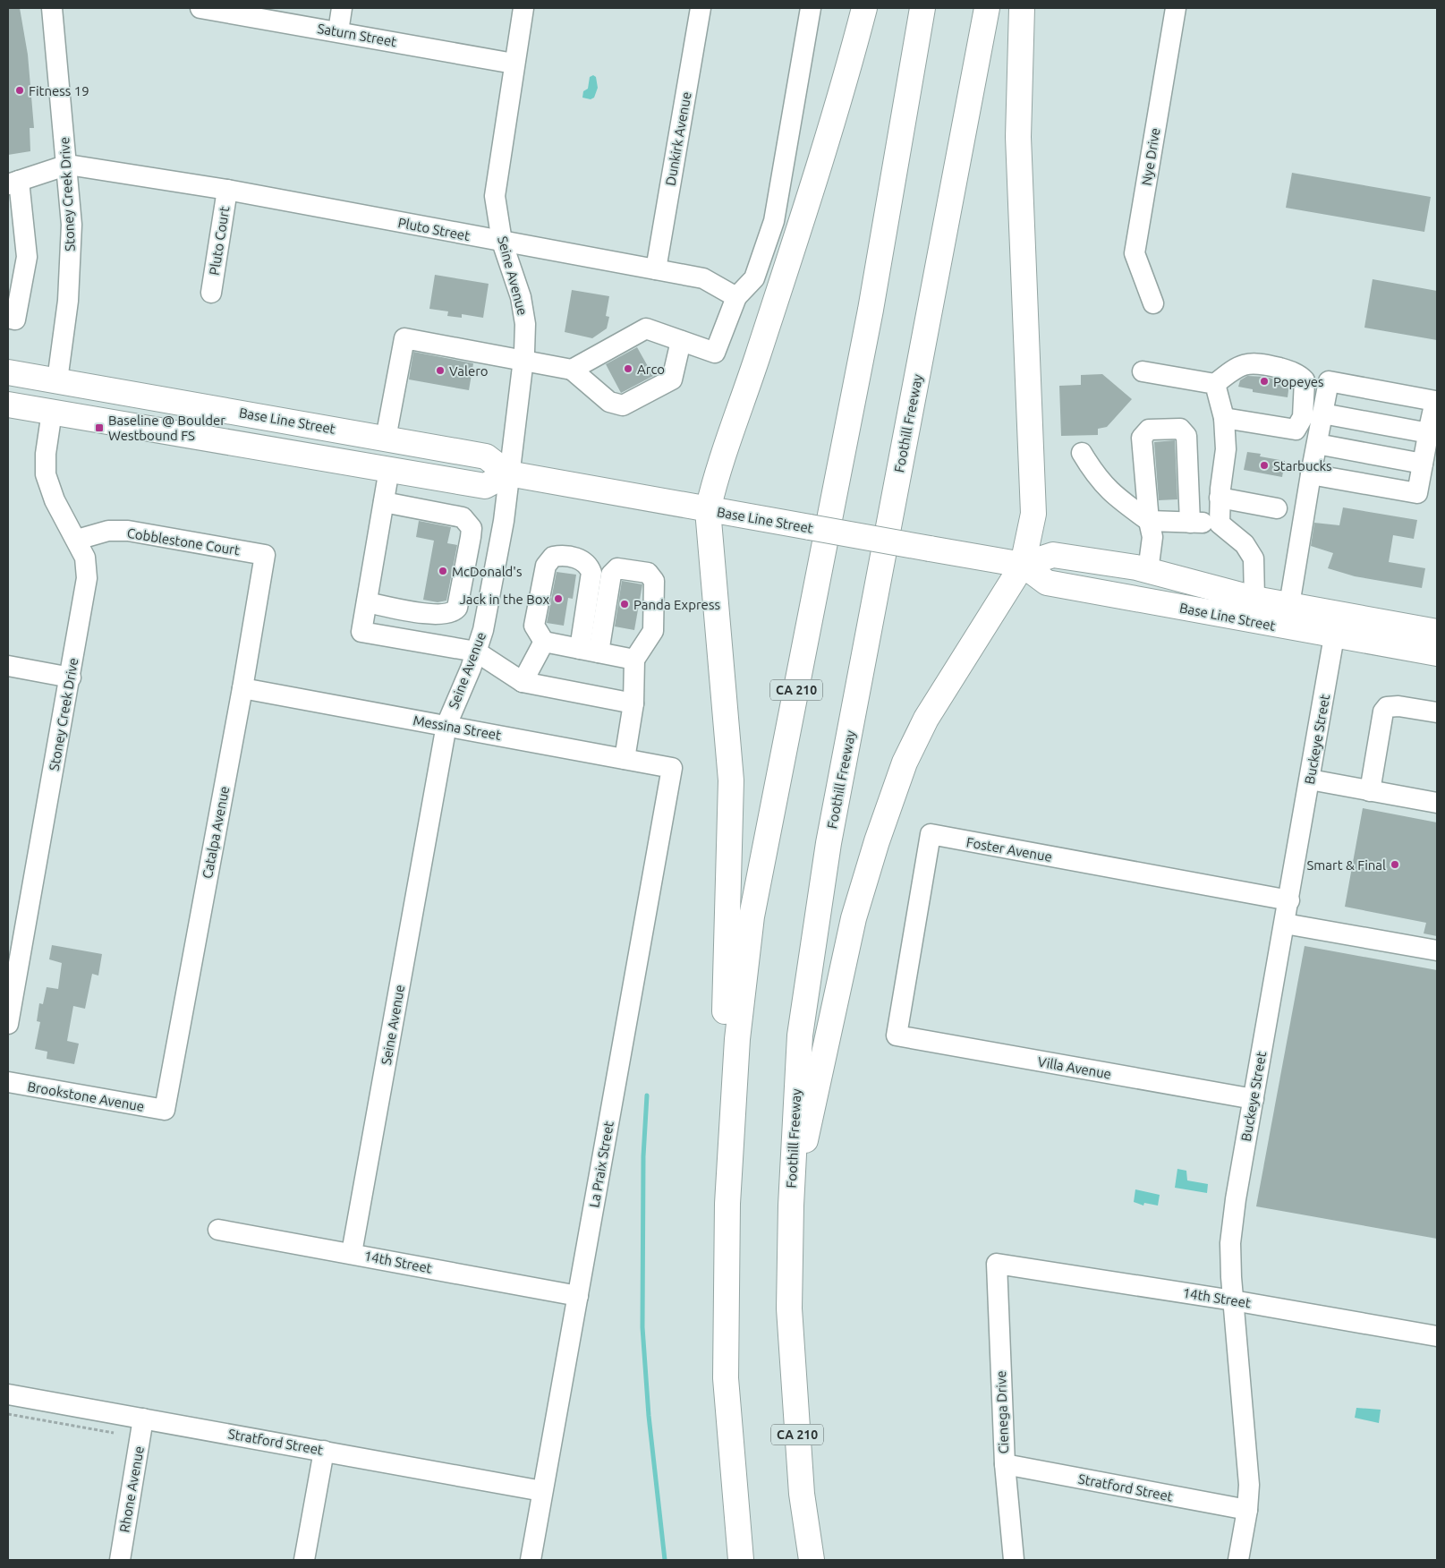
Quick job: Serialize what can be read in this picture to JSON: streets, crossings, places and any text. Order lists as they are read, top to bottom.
{
  "streets": {
    "main road": ["Base Line Street", "Foothill Freeway", "CA 210"],
    "street": [
      "Saturn Street",
      "Dunkirk Avenue",
      "Nye Drive",
      "Stoney Creek Drive",
      "Pluto Street",
      "Pluto Court",
      "Seine Avenue",
      "Cobblestone Court",
      "Messina Street",
      "Buckeye Street",
      "Catalpa Avenue",
      "Foster Avenue",
      "Villa Avenue",
      "Brookstone Avenue",
      "La Praix Street",
      "14th Street",
      "Cienega Drive",
      "Stratford Street",
      "Rhone Avenue"
    ]
  },
  "crossings": [
    ["Saturn Street", "Seine Avenue"],
    ["Dunkirk Avenue", "Pluto Street"],
    ["Stoney Creek Drive", "Pluto Street"],
    ["Stoney Creek Drive", "Base Line Street"],
    ["Stoney Creek Drive", "Cobblestone Court"],
    ["Pluto Street", "Pluto Court"],
    ["Pluto Street", "Seine Avenue"],
    ["Seine Avenue", "Base Line Street"],
    ["Seine Avenue", "Messina Street"],
    ["Seine Avenue", "14th Street"],
    ["Base Line Street", "Buckeye Street"],
    ["Cobblestone Court", "Catalpa Avenue"],
    ["Messina Street", "Catalpa Avenue"],
    ["Messina Street", "La Praix Street"],
    ["Buckeye Street", "Foster Avenue"],
    ["Buckeye Street", "Villa Avenue"],
    ["Buckeye Street", "14th Street"],
    ["Buckeye Street", "Stratford Street"],
    ["Catalpa Avenue", "Brookstone Avenue"],
    ["Foster Avenue", "Villa Avenue"],
    ["La Praix Street", "14th Street"],
    ["La Praix Street", "Stratford Street"],
    ["14th Street", "Cienega Drive"],
    ["Cienega Drive", "Stratford Street"],
    ["Stratford Street", "Rhone Avenue"]
  ],
  "places": {
    "other": [
      "Fitness 19",
      "Arco",
      "Valero",
      "Popeyes",
      "Starbucks",
      "McDonald's",
      "Jack in the Box",
      "Panda Express",
      "Smart & Final"
    ],
    "transit": ["Baseline @ Boulder Westbound FS"]
  }
}
